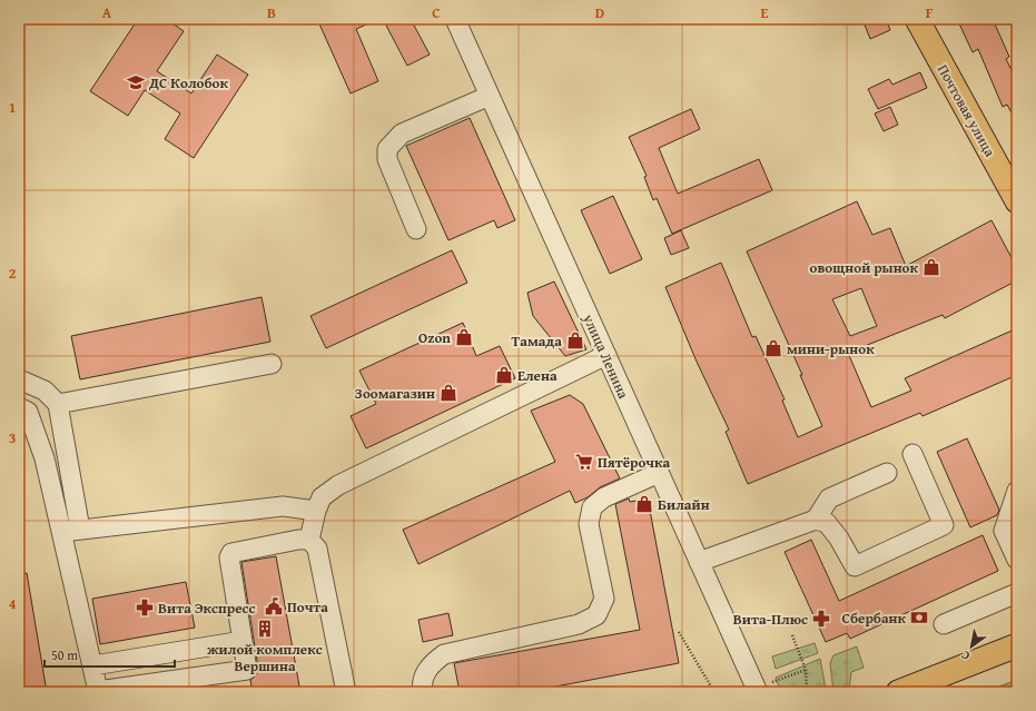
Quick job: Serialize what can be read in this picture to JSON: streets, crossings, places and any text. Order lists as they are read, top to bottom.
{
  "streets": {
    "main road": ["Почтовая улица"],
    "street": ["улица Ленина"]
  },
  "places": {
    "school or university": ["ДС Колобок"],
    "shop": [
      "овощной рынок",
      "Ozon",
      "Тамада",
      "мини-рынок",
      "Елена",
      "Зоомагазин",
      "Билайн"
    ],
    "supermarket": ["Пятёрочка"],
    "public building": ["Почта"],
    "pharmacy": ["Вита Экспресс", "Вита-Плюс"],
    "bank": ["Сбербанк"],
    "building": ["жилой комплекс Вершина"]
  },
  "scale_bar": "50 m",
  "north": "bottom left",
  "grid": {
    "columns": [
      "A",
      "B",
      "C",
      "D",
      "E",
      "F"
    ],
    "rows": [
      "1",
      "2",
      "3",
      "4"
    ]
  }
}
